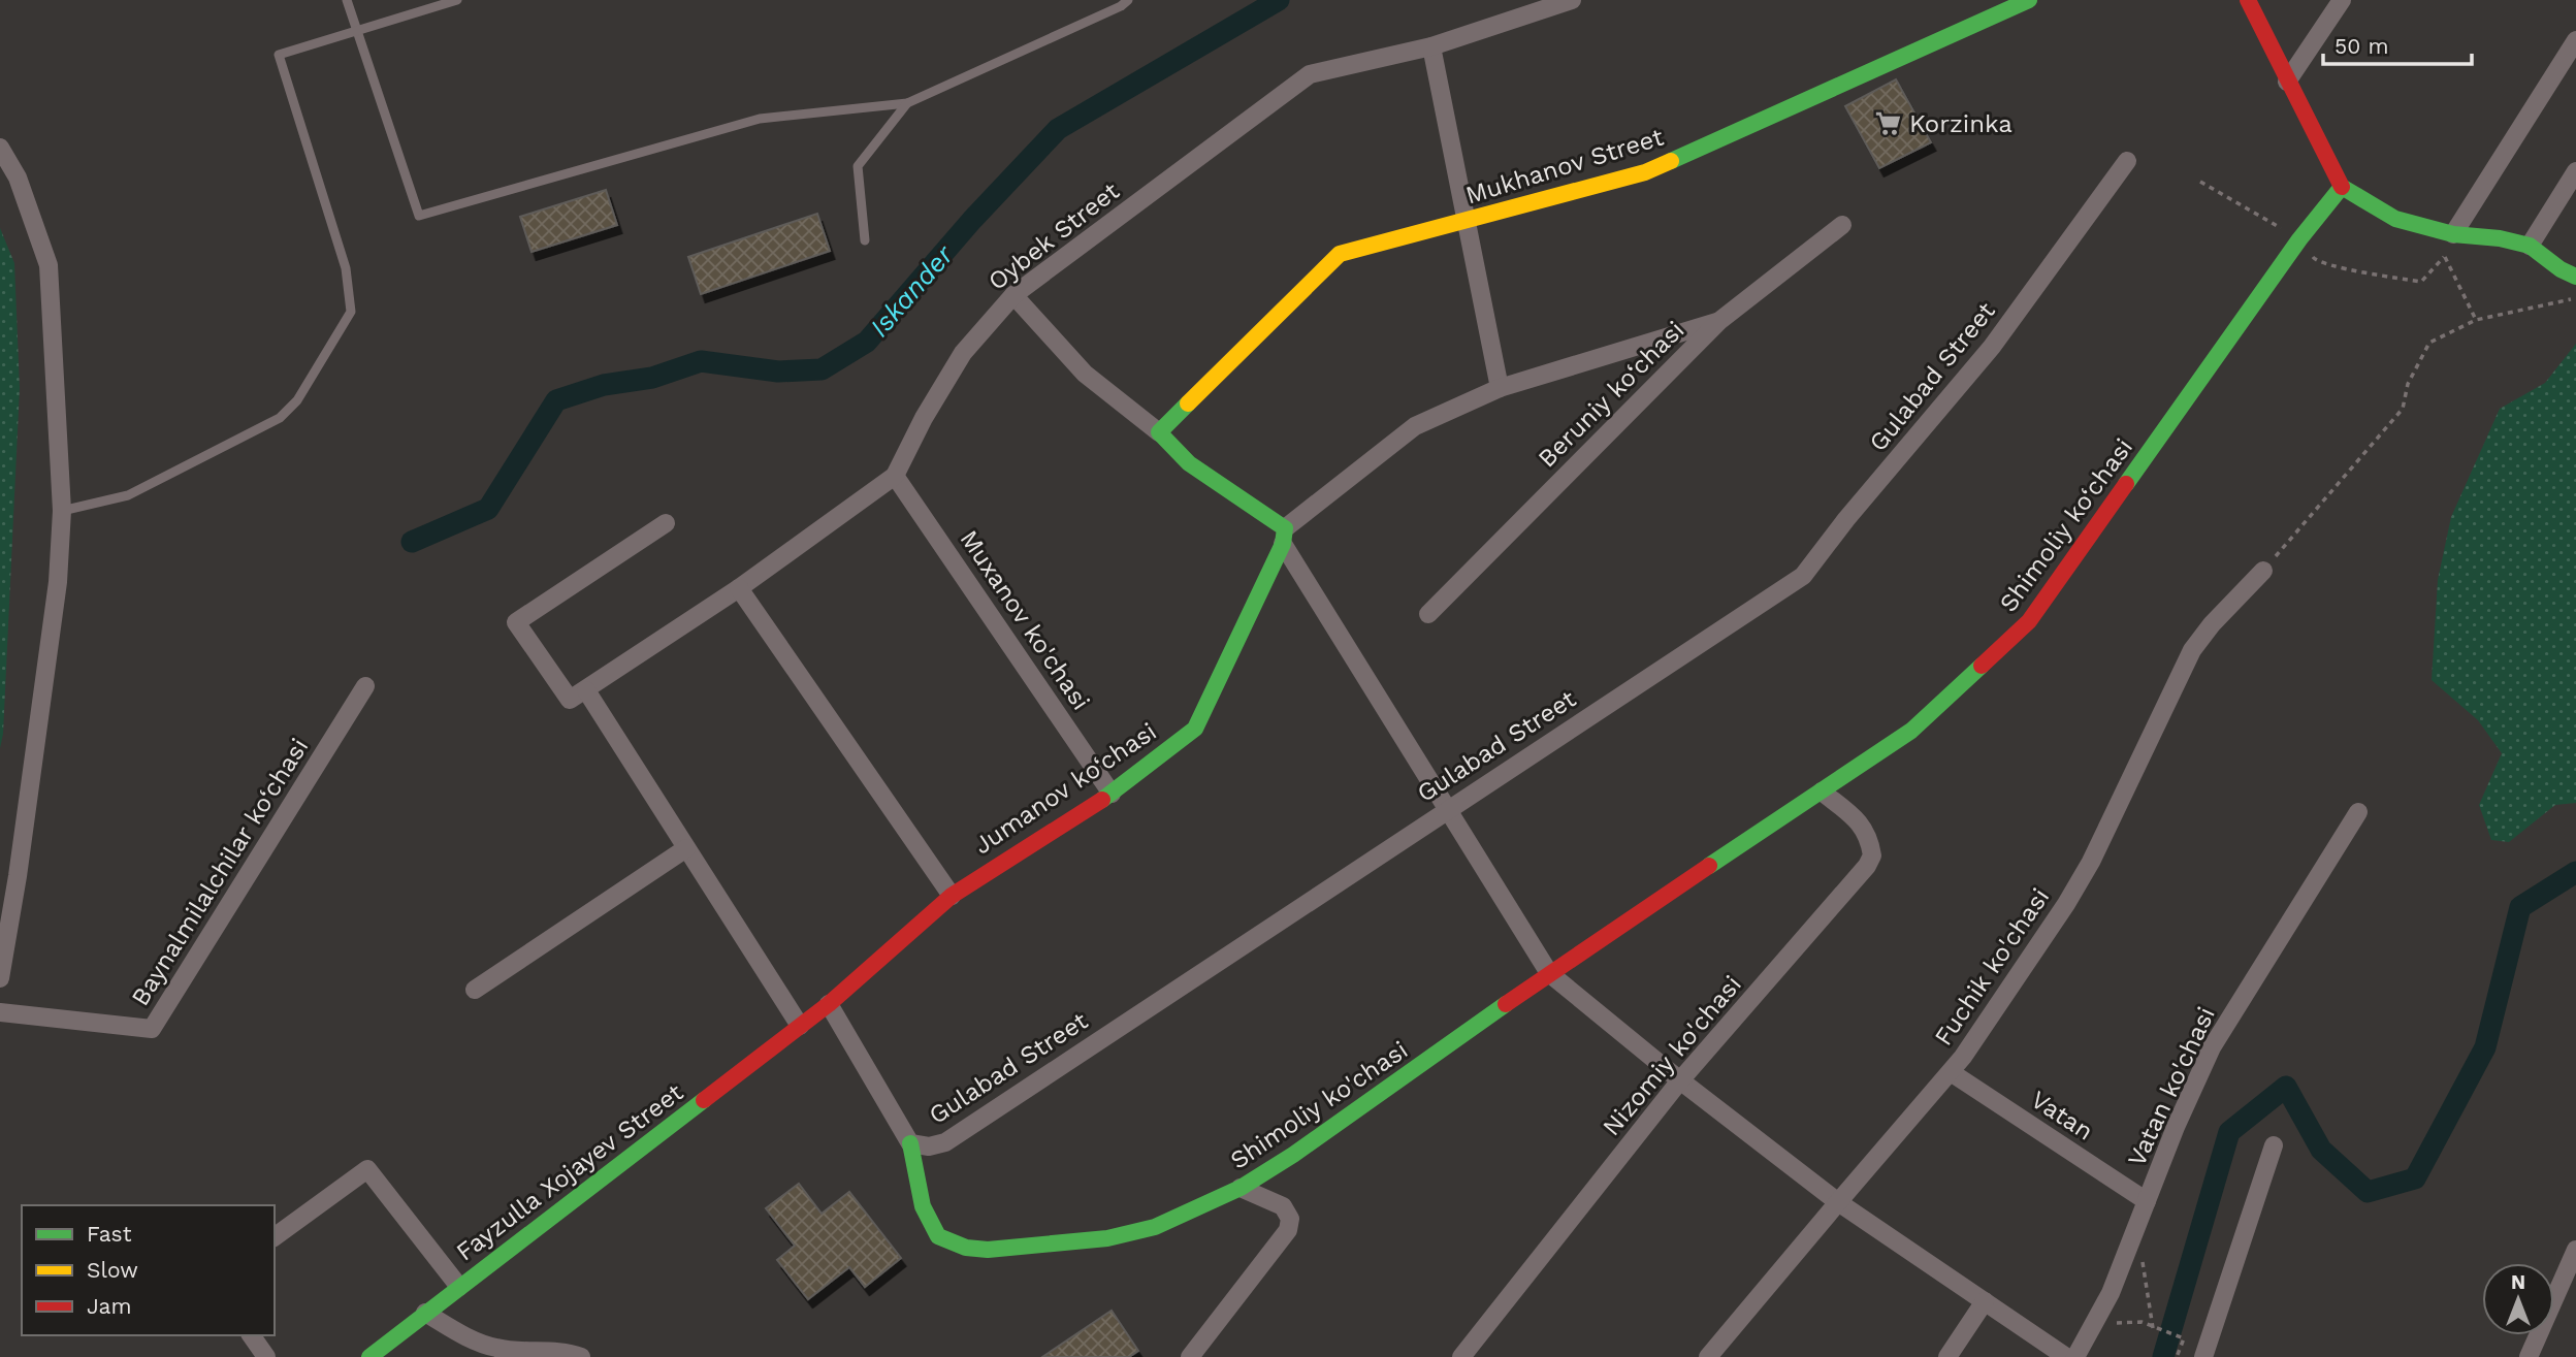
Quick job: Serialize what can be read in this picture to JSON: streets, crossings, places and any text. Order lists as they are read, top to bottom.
{
  "streets": {
    "street": [
      "Mukhanov Street",
      "Oybek Street",
      "Gulabad Street",
      "Beruniy ko‘chasi",
      "Shimoliy ko‘chasi",
      "Muxanov ko'chasi",
      "Jumanov ko‘chasi",
      "Baynalmilalchilar ko‘chasi",
      "Fuchik ko'chasi",
      "Nizomiy ko'chasi",
      "Vatan ko'chasi",
      "Shimoliy ko'chasi",
      "Vatan",
      "Fayzulla Xojayev Street"
    ]
  },
  "crossings": [
    ["Oybek Street", "Muxanov ko'chasi"],
    ["Gulabad Street", "Jumanov ko‘chasi"],
    ["Gulabad Street", "Shimoliy ko'chasi"],
    ["Beruniy ko‘chasi", "Jumanov ko‘chasi"],
    ["Shimoliy ko‘chasi", "Nizomiy ko'chasi"],
    ["Shimoliy ko‘chasi", "Shimoliy ko'chasi"],
    ["Muxanov ko'chasi", "Jumanov ko‘chasi"],
    ["Jumanov ko‘chasi", "Fayzulla Xojayev Street"],
    ["Fuchik ko'chasi", "Vatan"],
    ["Vatan ko'chasi", "Vatan"]
  ],
  "water": ["Iskander"],
  "places": {
    "supermarket": ["Korzinka"]
  },
  "legend": ["Fast", "Slow", "Jam"],
  "scale_bar": "50 m",
  "north": "top"
}
